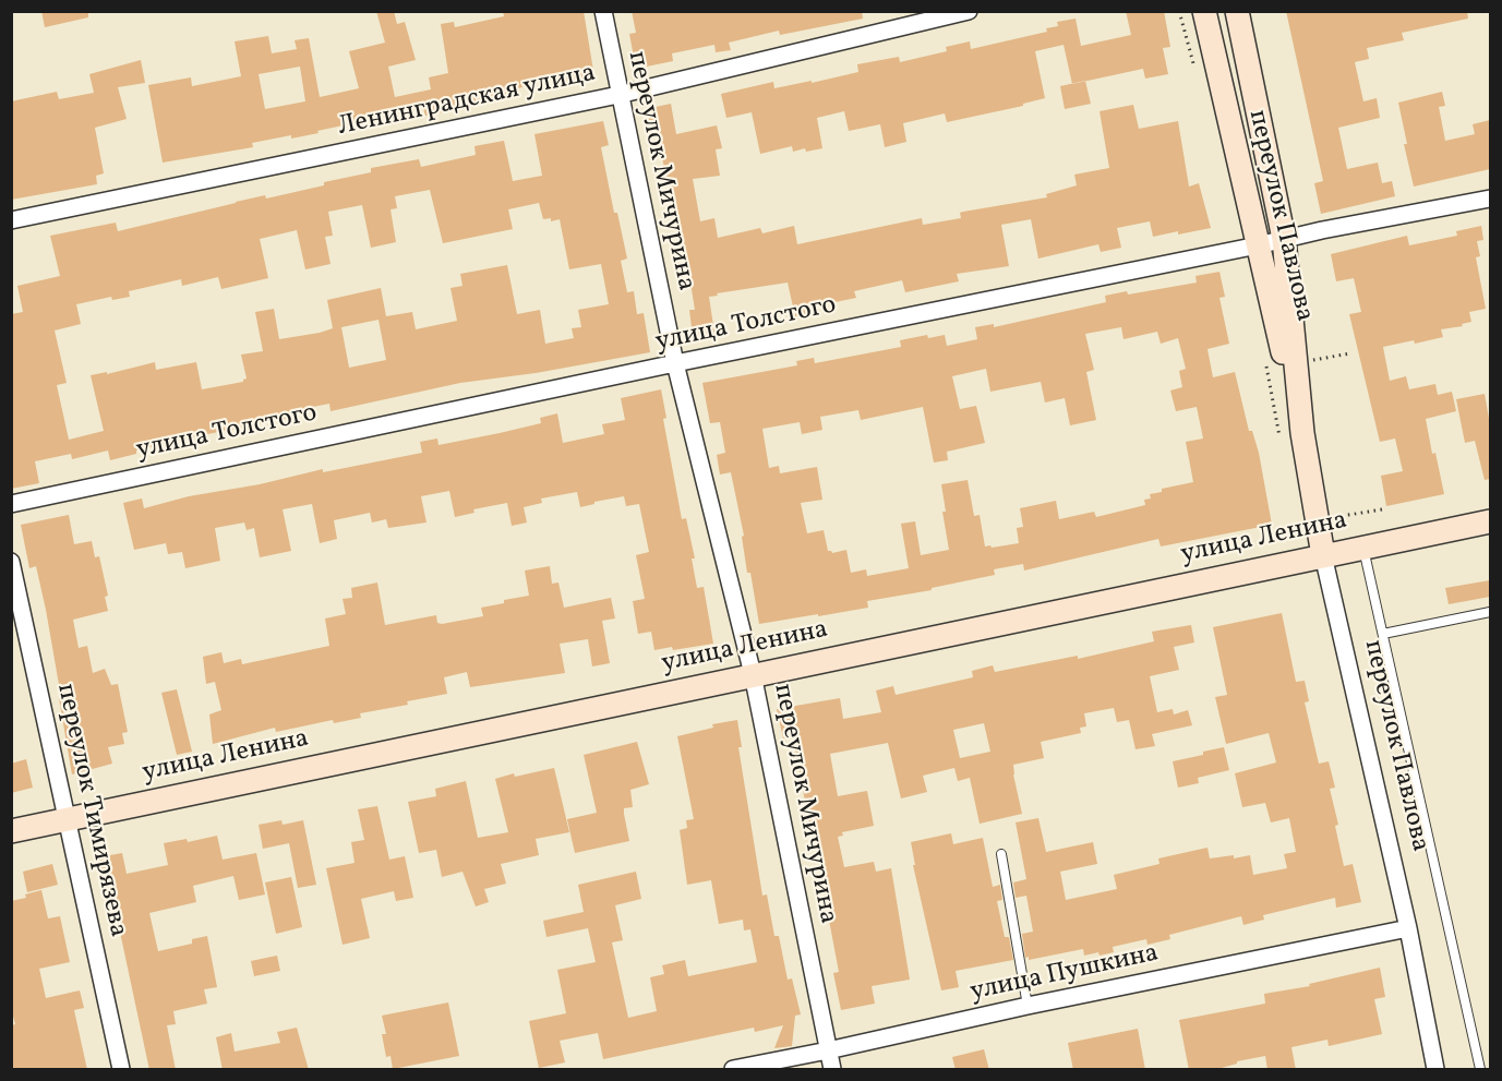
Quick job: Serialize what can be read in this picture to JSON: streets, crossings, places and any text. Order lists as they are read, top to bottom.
{
  "streets": {
    "street": [
      "Ленинградская улица",
      "переулок Мичурина",
      "переулок Павлова",
      "улица Толстого",
      "улица Ленина",
      "переулок Тимирязева",
      "улица Пушкина"
    ]
  },
  "crossings": [
    ["Ленинградская улица", "переулок Мичурина"],
    ["переулок Мичурина", "улица Толстого"],
    ["переулок Мичурина", "улица Ленина"],
    ["переулок Мичурина", "улица Пушкина"],
    ["переулок Павлова", "улица Толстого"],
    ["переулок Павлова", "улица Ленина"],
    ["переулок Павлова", "улица Пушкина"],
    ["улица Ленина", "переулок Тимирязева"]
  ]
}
